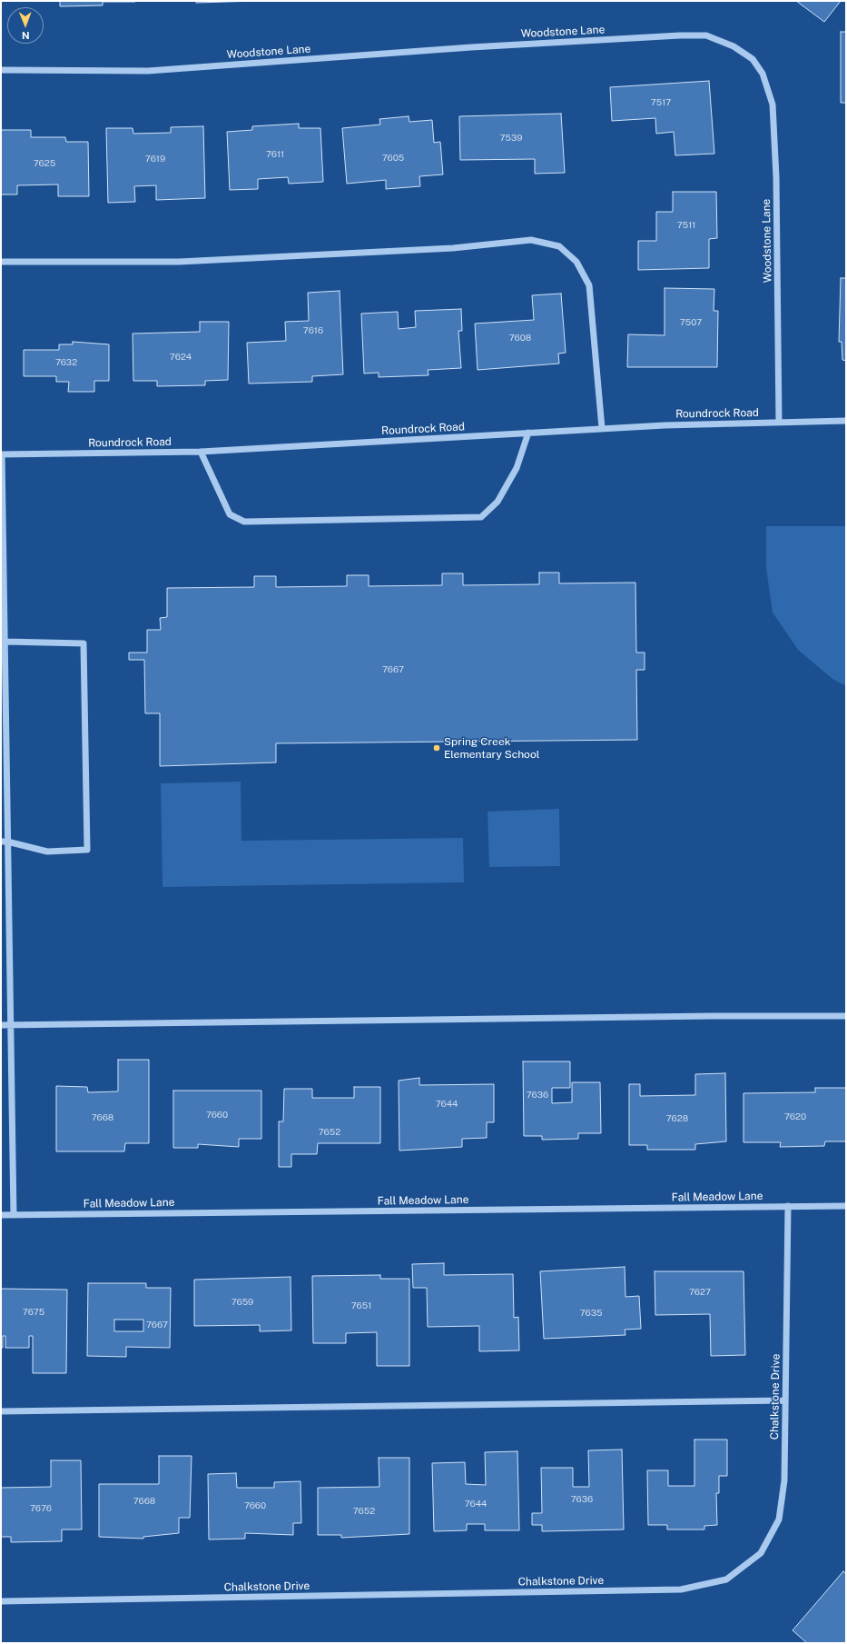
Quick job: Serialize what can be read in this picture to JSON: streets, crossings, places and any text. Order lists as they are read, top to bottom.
{
  "streets": {
    "street": [
      "Woodstone Lane",
      "Roundrock Road",
      "Fall Meadow Lane",
      "Chalkstone Drive"
    ]
  },
  "crossings": [
    ["Woodstone Lane", "Roundrock Road"],
    ["Fall Meadow Lane", "Chalkstone Drive"]
  ],
  "places": ["Spring Creek Elementary School"],
  "house_numbers": [
    "7517",
    "7539",
    "7611",
    "7605",
    "7619",
    "7625",
    "7511",
    "7507",
    "7616",
    "7608",
    "7624",
    "7632",
    "7667",
    "7636",
    "7644",
    "7660",
    "7620",
    "7668",
    "7628",
    "7652",
    "7627",
    "7659",
    "7651",
    "7675",
    "7635",
    "7667",
    "7636",
    "7668",
    "7644",
    "7660",
    "7676",
    "7652"
  ],
  "north": "bottom"
}
